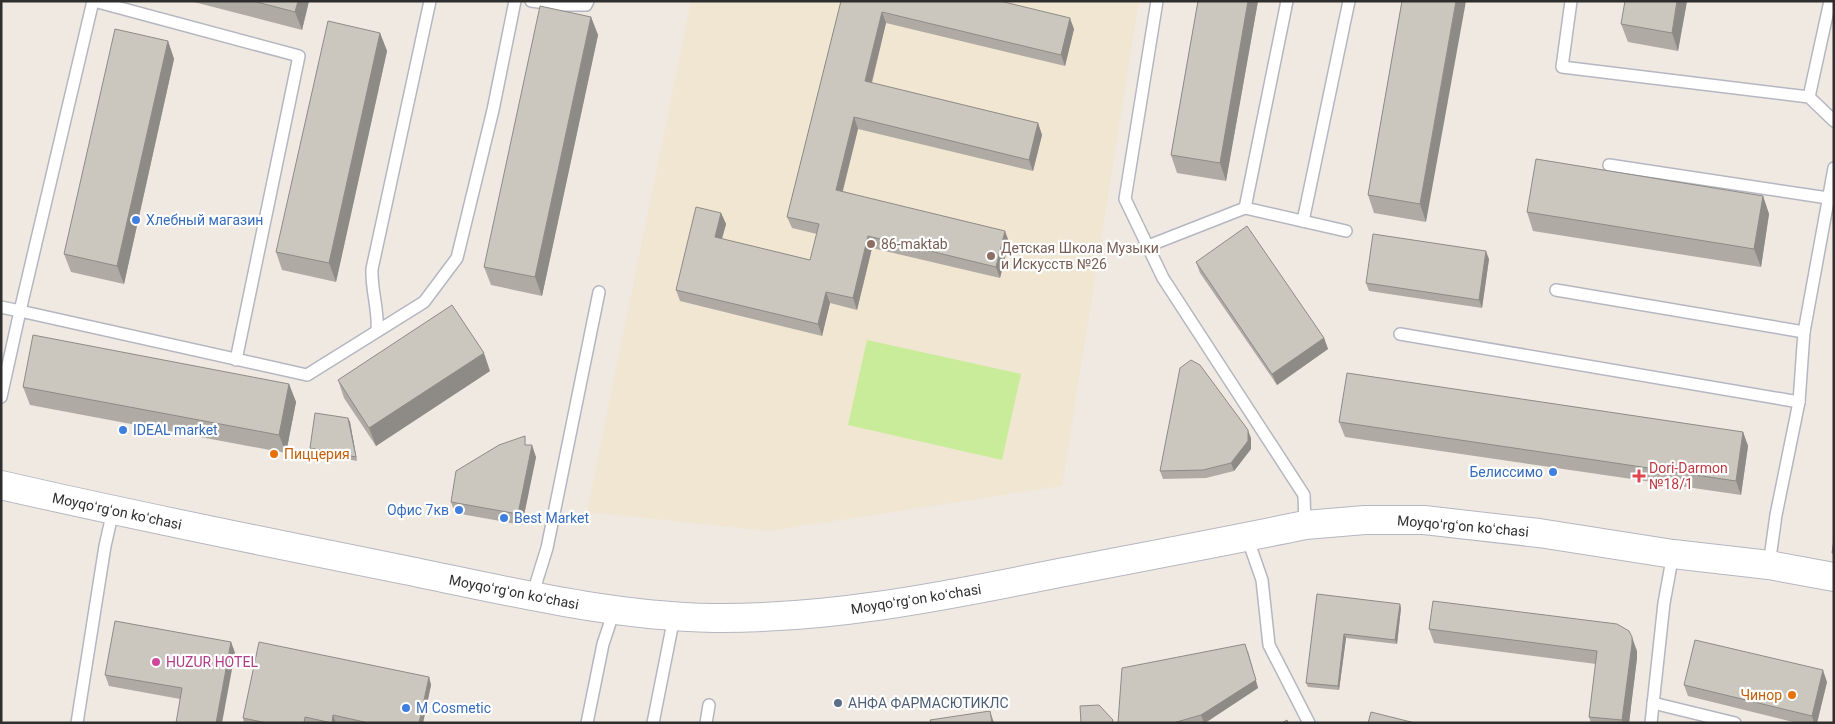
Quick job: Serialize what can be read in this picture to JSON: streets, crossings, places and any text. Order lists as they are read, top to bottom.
{
  "streets": {
    "main road": ["Moyqoʻrgʻon koʻchasi"]
  },
  "places": {
    "other": [
      "Хлебный магазин",
      "86-maktab",
      "Детская Школа Музыки и Искусств №26",
      "IDEAL market",
      "Пиццерия",
      "Белиссимо",
      "Офис 7кв",
      "Best Market",
      "HUZUR HOTEL",
      "Чинор",
      "АНФА ФАРМАСЮТИКЛС",
      "M Cosmetic"
    ],
    "health": ["Dori-Darmon №18/1"]
  }
}
